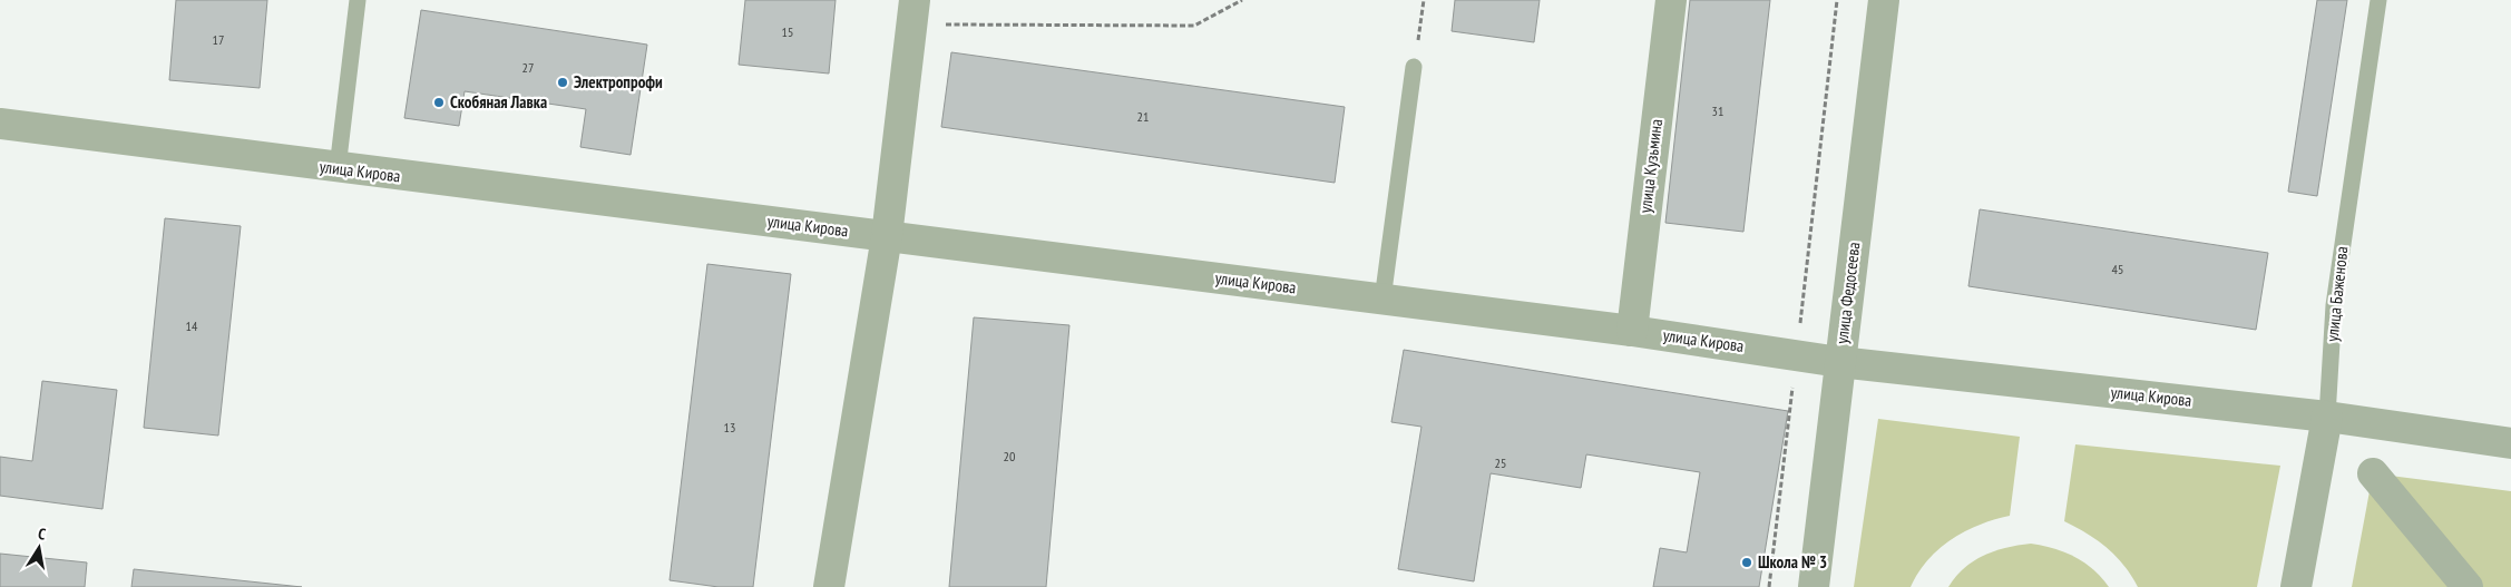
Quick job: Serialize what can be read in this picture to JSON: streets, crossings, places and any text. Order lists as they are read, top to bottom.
{
  "streets": {
    "street": [
      "улица Кузьмина",
      "улица Кирова",
      "улица Федосеева",
      "улица Баженова"
    ]
  },
  "crossings": [
    ["улица Кузьмина", "улица Кирова"],
    ["улица Кирова", "улица Федосеева"],
    ["улица Кирова", "улица Баженова"]
  ],
  "places": ["Электропрофи", "Скобяная Лавка", "Школа № 3"],
  "house_numbers": [
    "15",
    "17",
    "27",
    "31",
    "21",
    "45",
    "14",
    "13",
    "20",
    "25"
  ],
  "north": "top"
}
